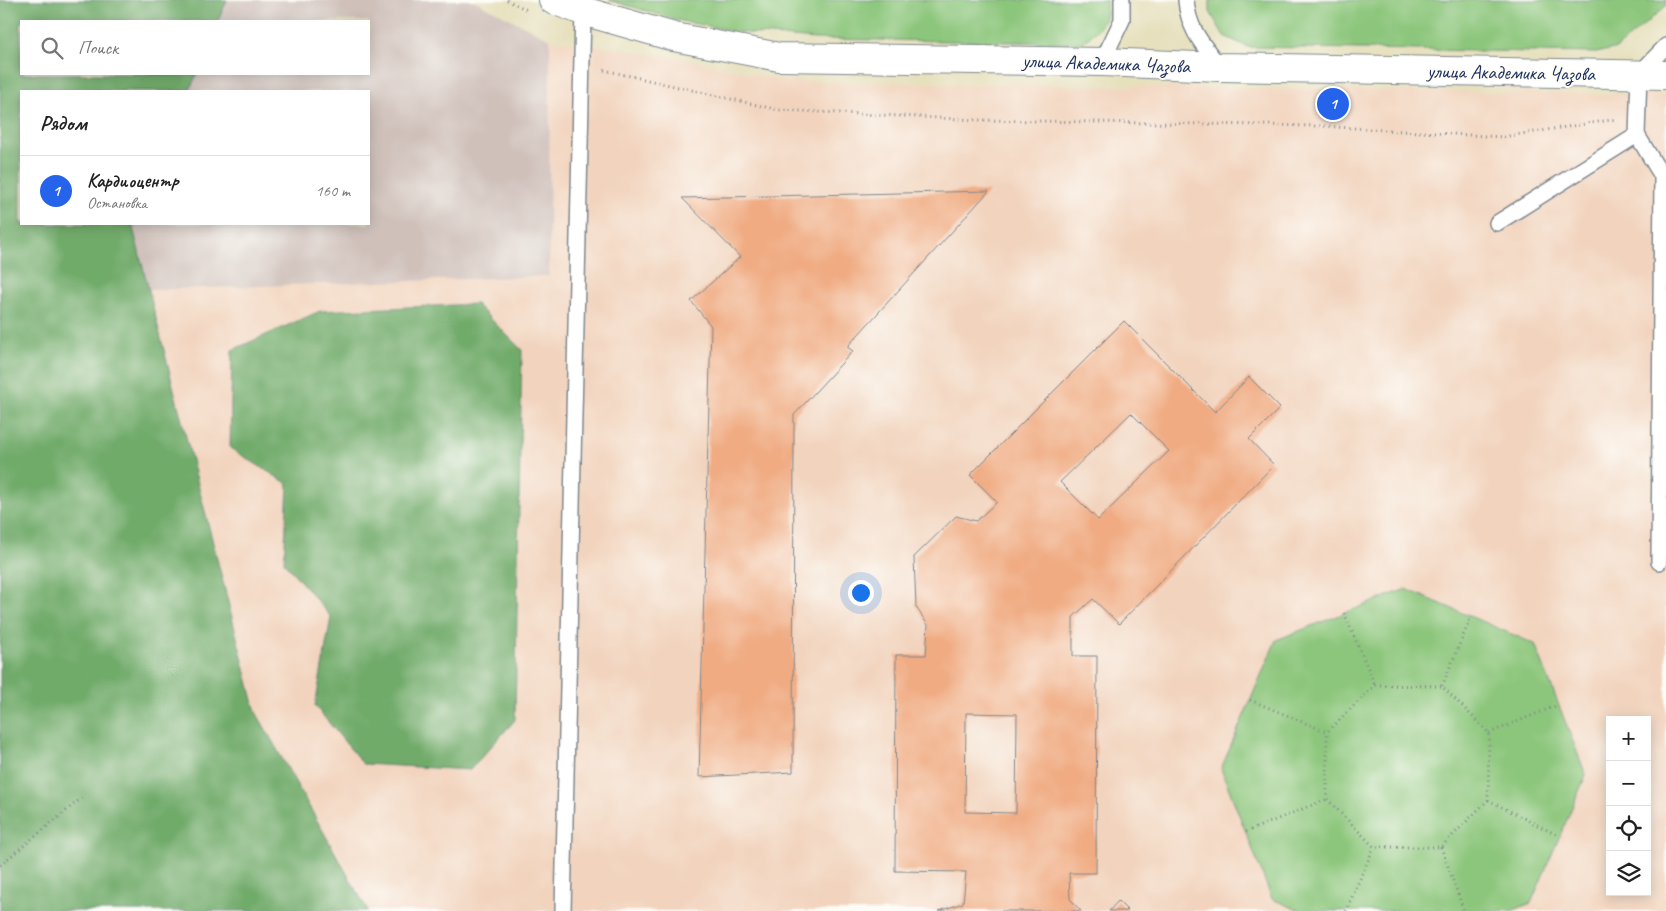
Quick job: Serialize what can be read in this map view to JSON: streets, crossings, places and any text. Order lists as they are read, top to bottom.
{
  "streets": {
    "street": ["улица Академика Чазова"]
  },
  "page": {
    "search": "Поиск",
    "pins": "1",
    "heading": "Рядом",
    "list": [
      {
        "mark": "1",
        "name": "Кардиоцентр",
        "note": "Остановка",
        "value": "160 m"
      }
    ],
    "map_buttons": ["+", "−"]
  }
}
